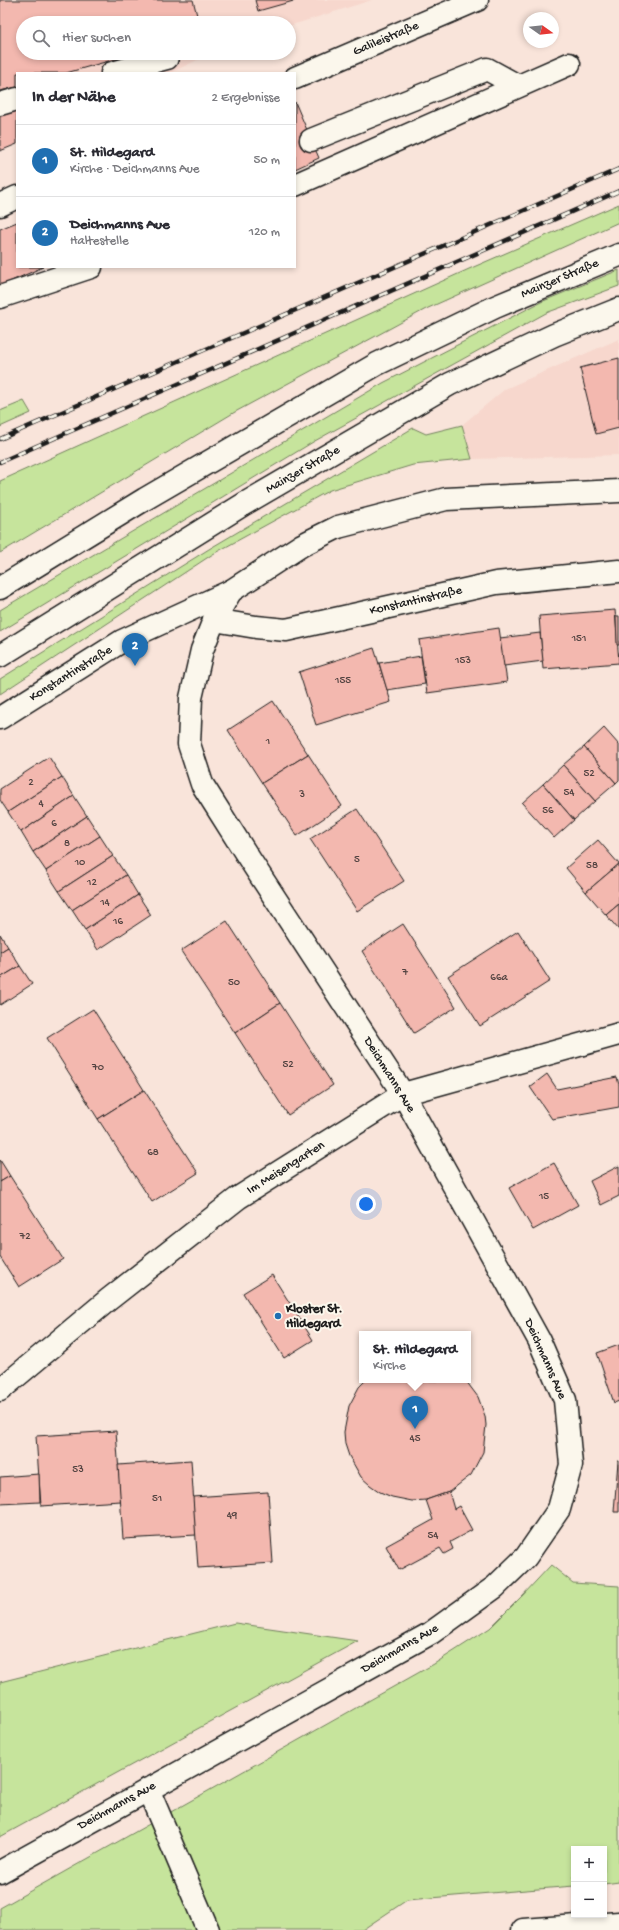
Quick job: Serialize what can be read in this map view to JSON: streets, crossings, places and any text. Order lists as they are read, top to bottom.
{
  "streets": {
    "street": [
      "Galileistraße",
      "Mainzer Straße",
      "Konstantinstraße",
      "Deichmanns Aue",
      "Im Meisengarten"
    ]
  },
  "crossings": [
    ["Konstantinstraße", "Deichmanns Aue"],
    ["Deichmanns Aue", "Im Meisengarten"]
  ],
  "places": ["Kloster St. Hildegard"],
  "house_numbers": [
    "151",
    "153",
    "155",
    "1",
    "52",
    "2",
    "54",
    "3",
    "4",
    "56",
    "6",
    "8",
    "5",
    "10",
    "58",
    "12",
    "14",
    "16",
    "7",
    "66a",
    "50",
    "52",
    "70",
    "68",
    "15",
    "72",
    "45",
    "53",
    "51",
    "49",
    "54"
  ],
  "north": "right",
  "page": {
    "search": "Hier suchen",
    "heading": ["In der Nähe", "2 Ergebnisse"],
    "list": [
      {
        "mark": "1",
        "name": "St. Hildegard",
        "note": "Kirche · Deichmanns Aue",
        "value": "50 m"
      },
      {
        "mark": "2",
        "name": "Deichmanns Aue",
        "note": "Haltestelle",
        "value": "120 m"
      }
    ],
    "pins": ["2", "1"],
    "popup": ["St. Hildegard", "Kirche"],
    "map_buttons": ["+", "−"]
  }
}
